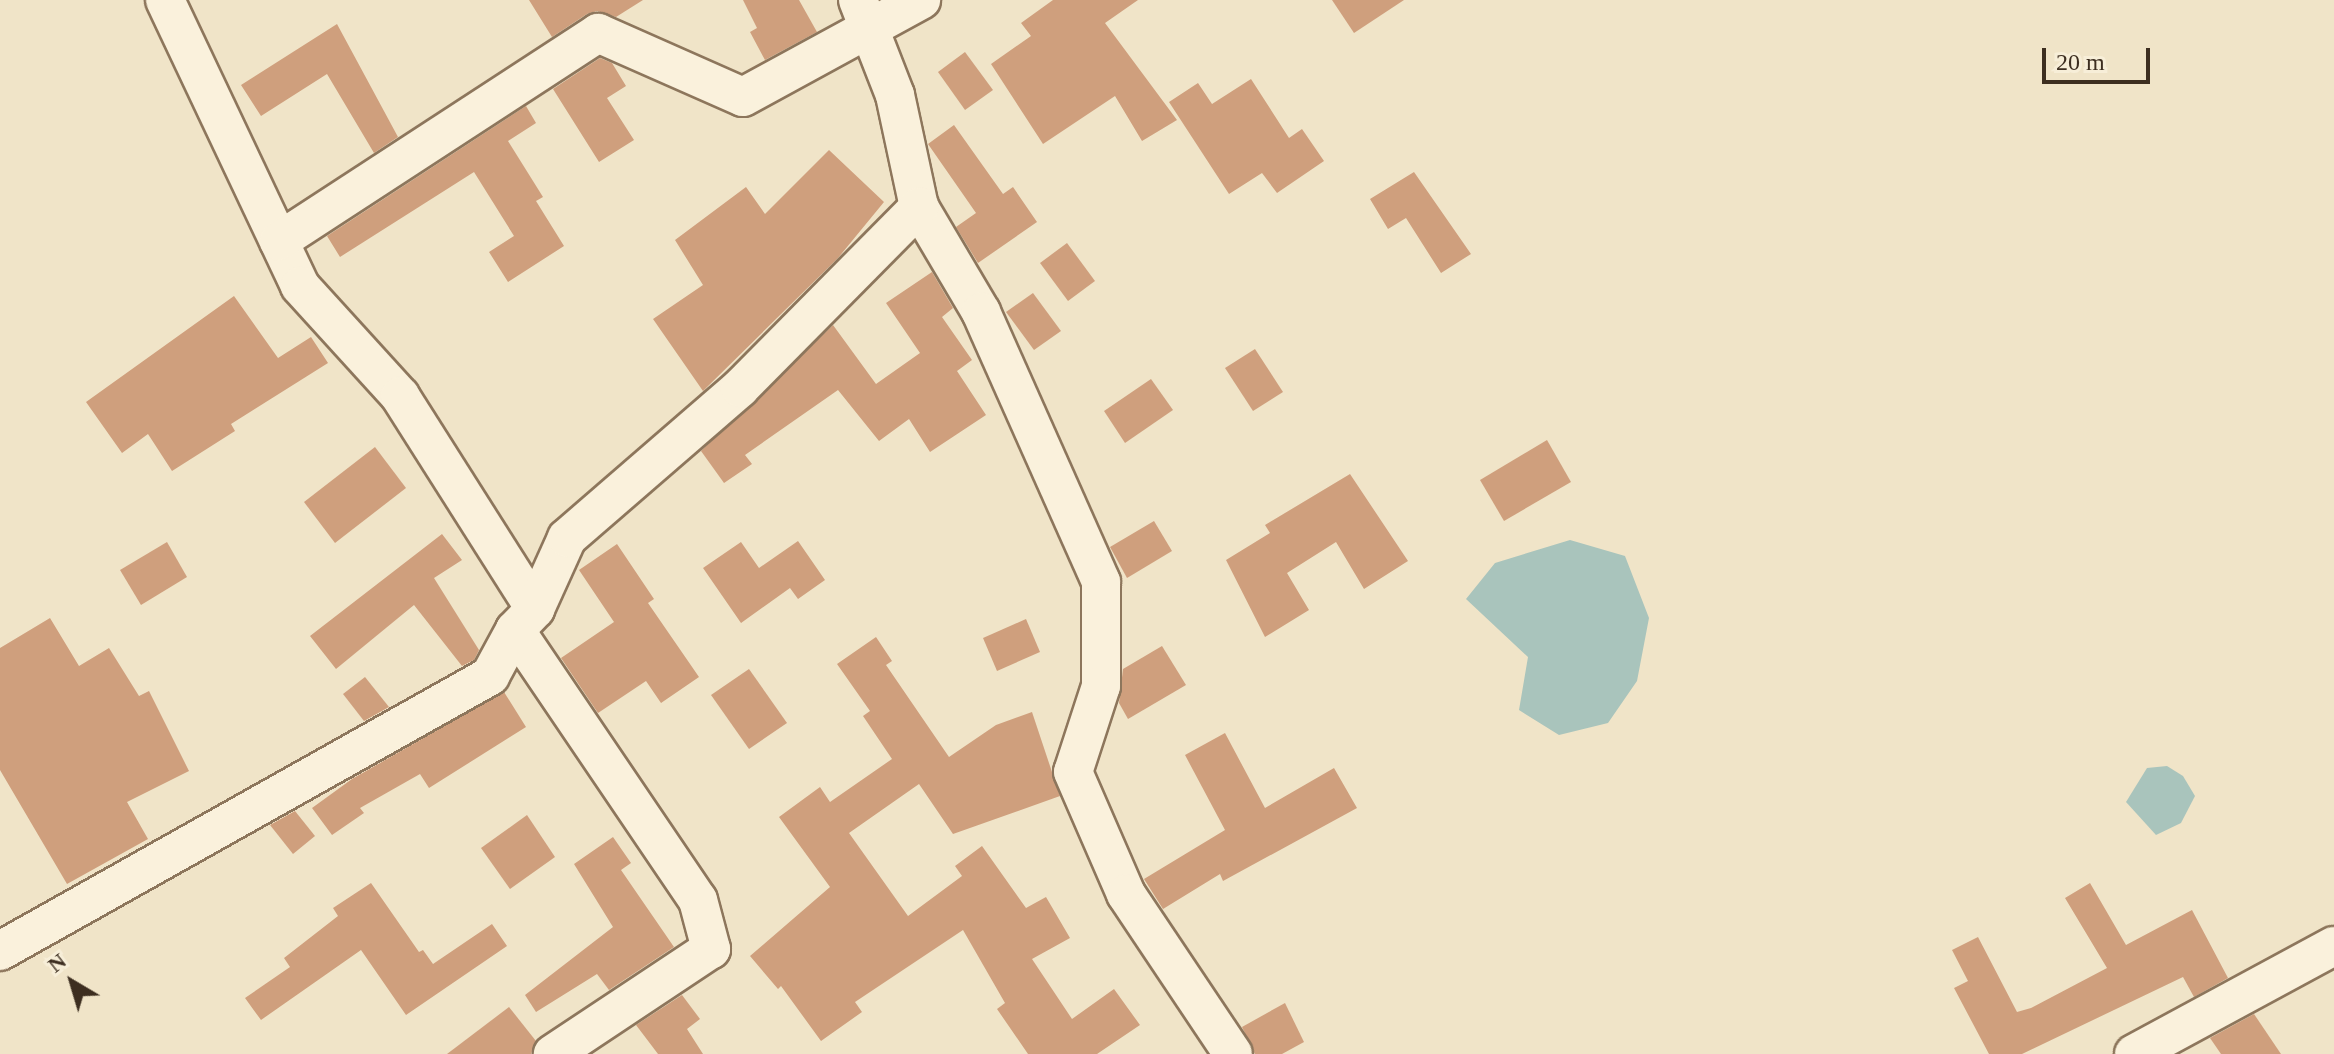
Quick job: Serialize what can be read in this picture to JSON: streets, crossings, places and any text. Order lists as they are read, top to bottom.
{
  "scale_bar": "20 m",
  "north": "top left"
}
